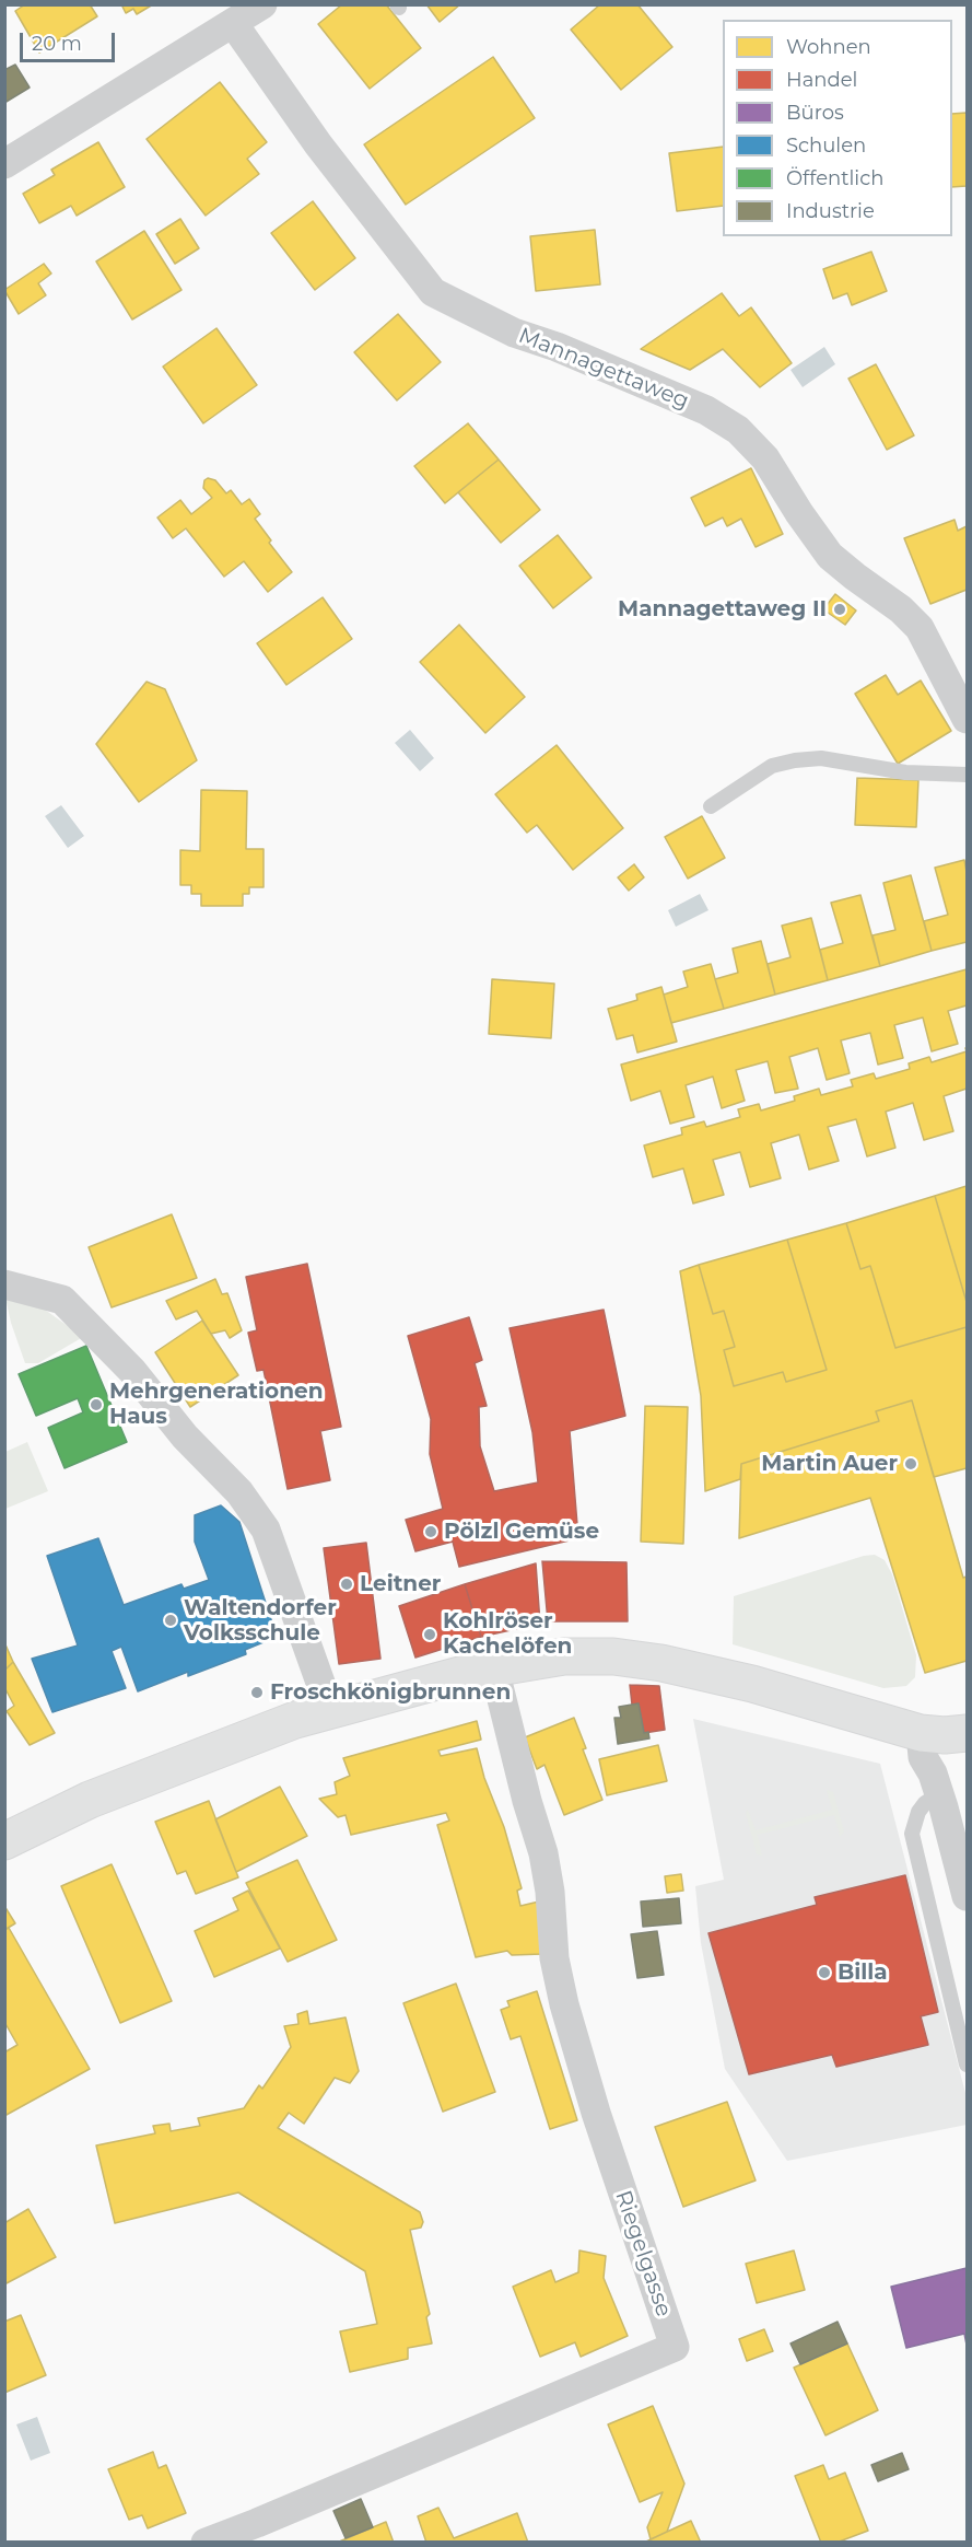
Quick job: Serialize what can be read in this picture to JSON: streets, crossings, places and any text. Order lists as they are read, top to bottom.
{
  "streets": {
    "street": ["Mannagettaweg", "Riegelgasse"]
  },
  "places": [
    "Mannagettaweg II",
    "Mehrgenerationen Haus",
    "Martin Auer",
    "Pölzl Gemüse",
    "Leitner",
    "Waltendorfer Volksschule",
    "Kohlröser Kachelöfen",
    "Froschkönigbrunnen",
    "Billa"
  ],
  "legend": [
    "Wohnen",
    "Handel",
    "Büros",
    "Schulen",
    "Öffentlich",
    "Industrie"
  ],
  "scale_bar": "20 m"
}
